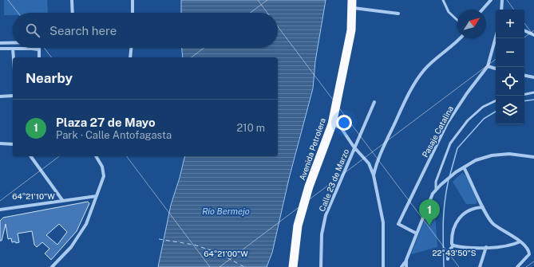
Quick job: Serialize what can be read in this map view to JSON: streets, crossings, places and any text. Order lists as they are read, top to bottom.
{
  "streets": {
    "highway": ["Avenida Petrolera"],
    "street": ["Pasaje Catalina", "Calle 23 de Marzo"]
  },
  "water": ["Río Bermejo"],
  "north": "top right",
  "page": {
    "map_buttons": ["+", "−"],
    "search": "Search here",
    "heading": "Nearby",
    "list": [
      {
        "mark": "1",
        "name": "Plaza 27 de Mayo",
        "note": "Park · Calle Antofagasta",
        "value": "210 m"
      }
    ],
    "pins": "1"
  },
  "coordinates": ["64°21'10\"W", "22°43'50\"S", "64°21'00\"W"]
}
